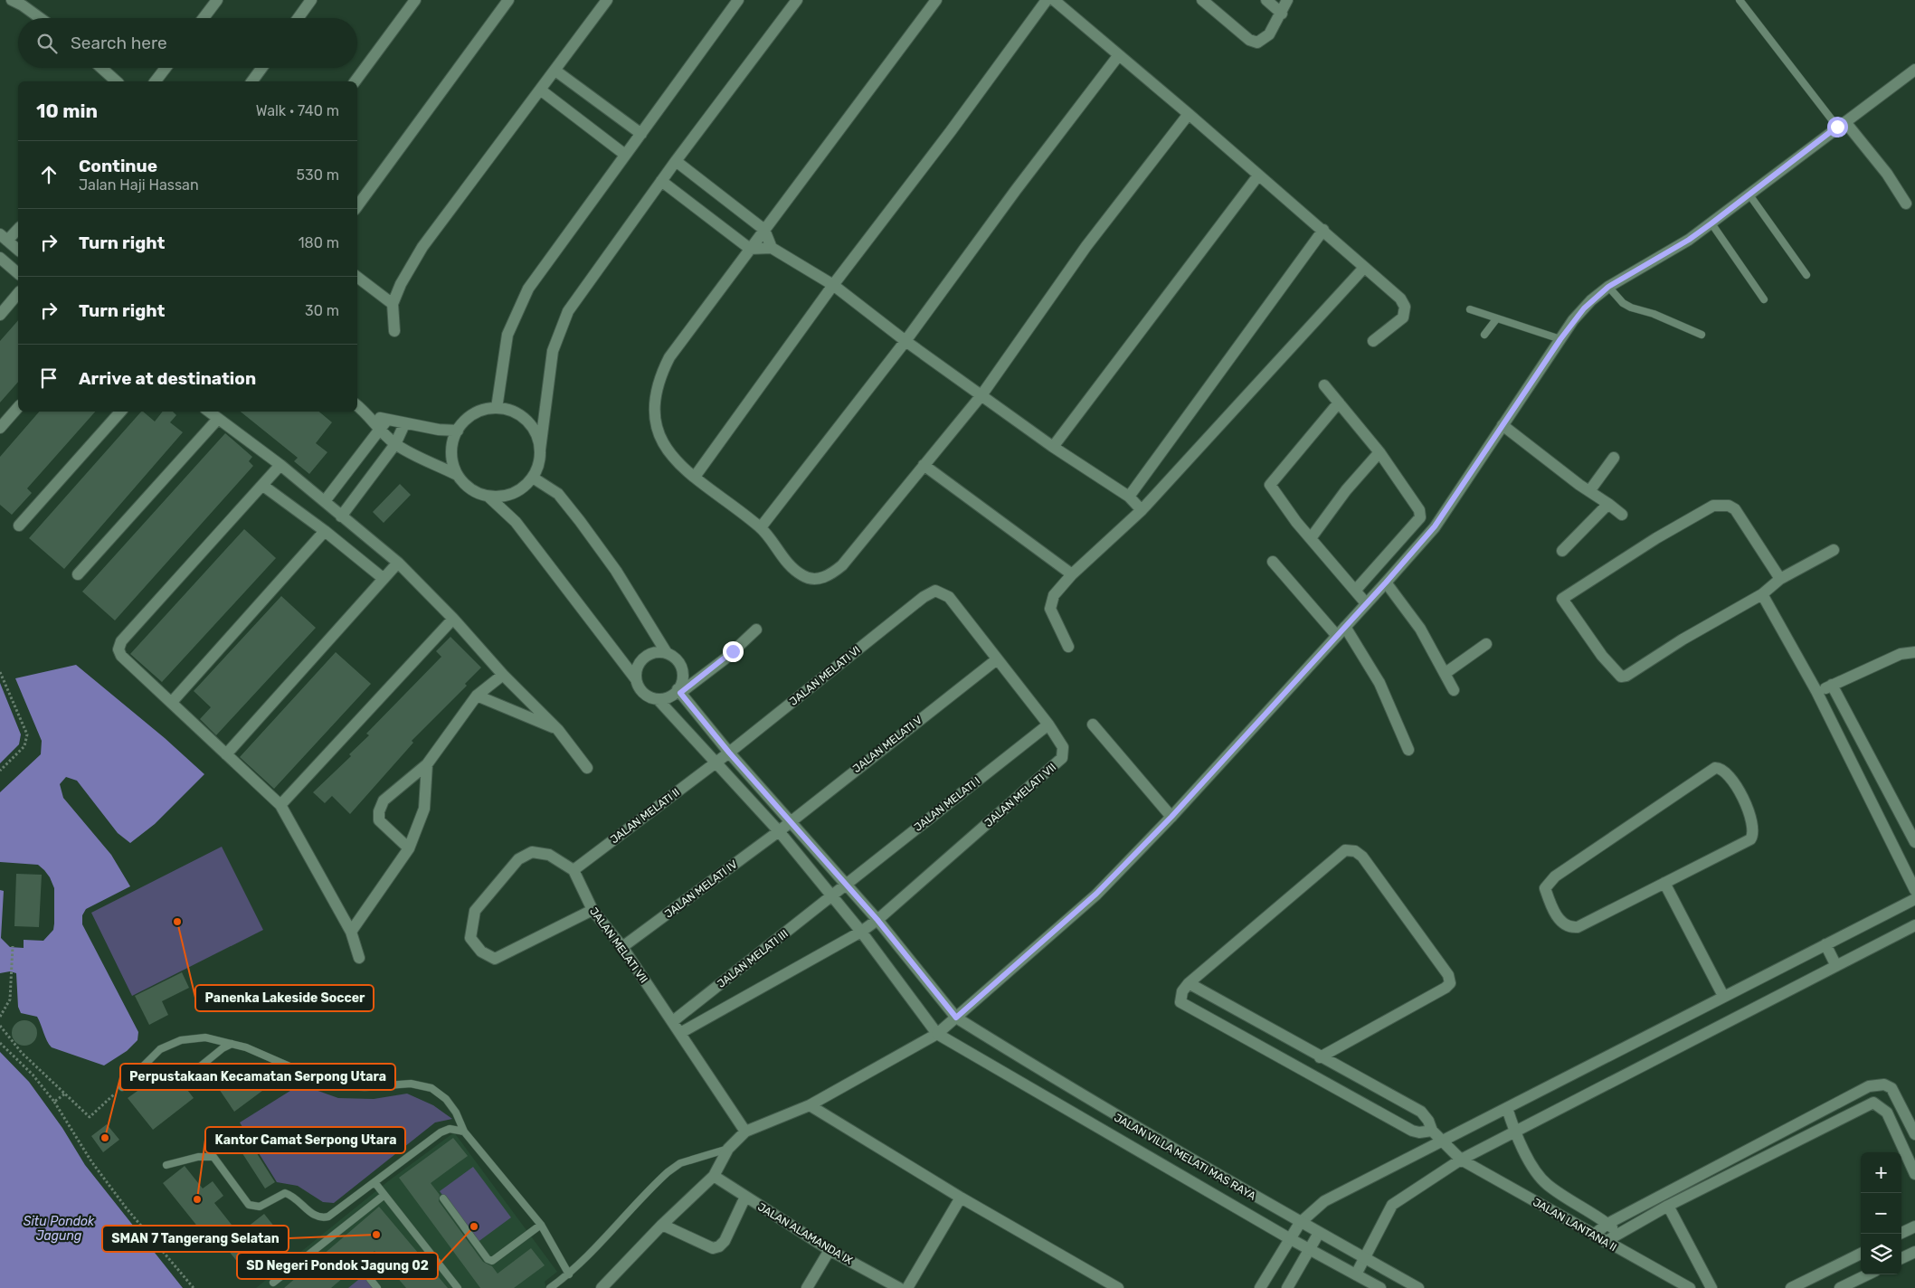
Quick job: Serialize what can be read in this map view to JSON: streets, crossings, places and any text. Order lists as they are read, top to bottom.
{
  "streets": {
    "street": [
      "JALAN MELATI VI",
      "JALAN MELATI V",
      "JALAN MELATI VII",
      "JALAN MELATI I",
      "JALAN MELATI II",
      "JALAN MELATI IV",
      "JALAN MELATI III",
      "JALAN VILLA MELATI MAS RAYA",
      "JALAN LANTANA II",
      "JALAN ALAMANDA IX"
    ]
  },
  "crossings": [
    ["JALAN MELATI VI", "JALAN MELATI VII"],
    ["JALAN MELATI VI", "JALAN MELATI II"],
    ["JALAN MELATI VI", "JALAN VILLA MELATI MAS RAYA"],
    ["JALAN MELATI V", "JALAN MELATI VII"],
    ["JALAN MELATI V", "JALAN MELATI IV"],
    ["JALAN MELATI V", "JALAN VILLA MELATI MAS RAYA"],
    ["JALAN MELATI VII", "JALAN MELATI I"],
    ["JALAN MELATI VII", "JALAN MELATI II"],
    ["JALAN MELATI VII", "JALAN MELATI IV"],
    ["JALAN MELATI VII", "JALAN MELATI III"],
    ["JALAN MELATI VII", "JALAN VILLA MELATI MAS RAYA"],
    ["JALAN MELATI I", "JALAN MELATI III"],
    ["JALAN MELATI I", "JALAN VILLA MELATI MAS RAYA"]
  ],
  "water": ["Situ Pondok Jagung"],
  "places": [
    "Panenka Lakeside Soccer",
    "Perpustakaan Kecamatan Serpong Utara",
    "Kantor Camat Serpong Utara",
    "SD Negeri Pondok Jagung 02",
    "SMAN 7 Tangerang Selatan"
  ],
  "page": {
    "search": "Search here",
    "heading": ["10 min", "Walk · 740 m"],
    "list": [
      ["Continue", "Jalan Haji Hassan", "530 m"],
      ["Turn right", "180 m"],
      ["Turn right", "30 m"],
      "Arrive at destination"
    ],
    "map_buttons": ["+", "−"]
  }
}
